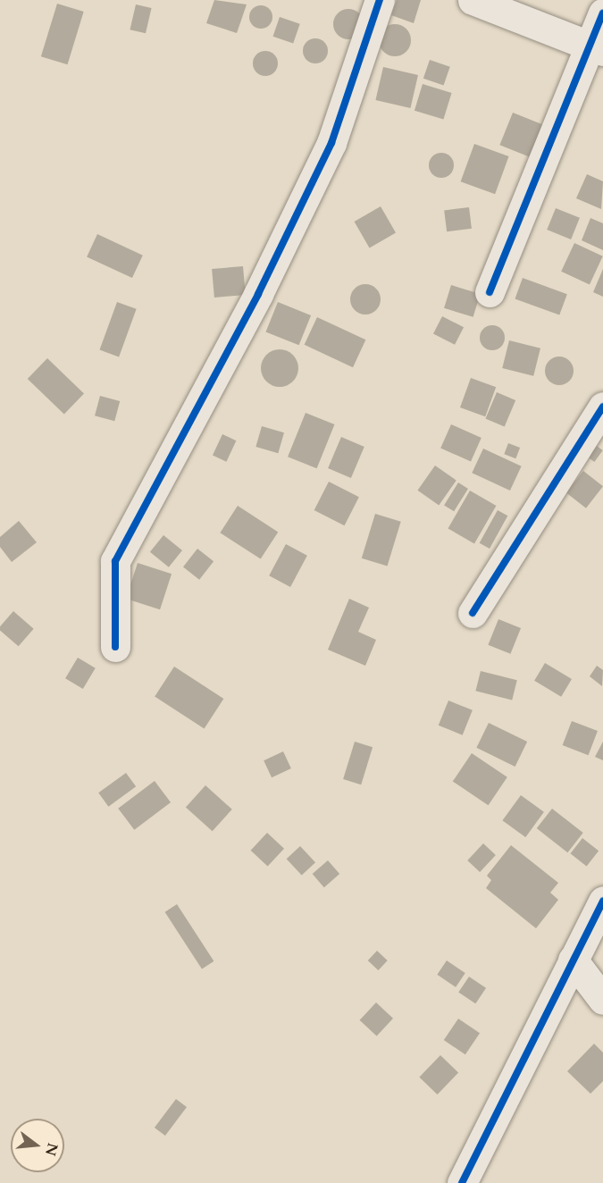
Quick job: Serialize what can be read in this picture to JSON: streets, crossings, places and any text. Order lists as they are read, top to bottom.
{
  "north": "right"
}
